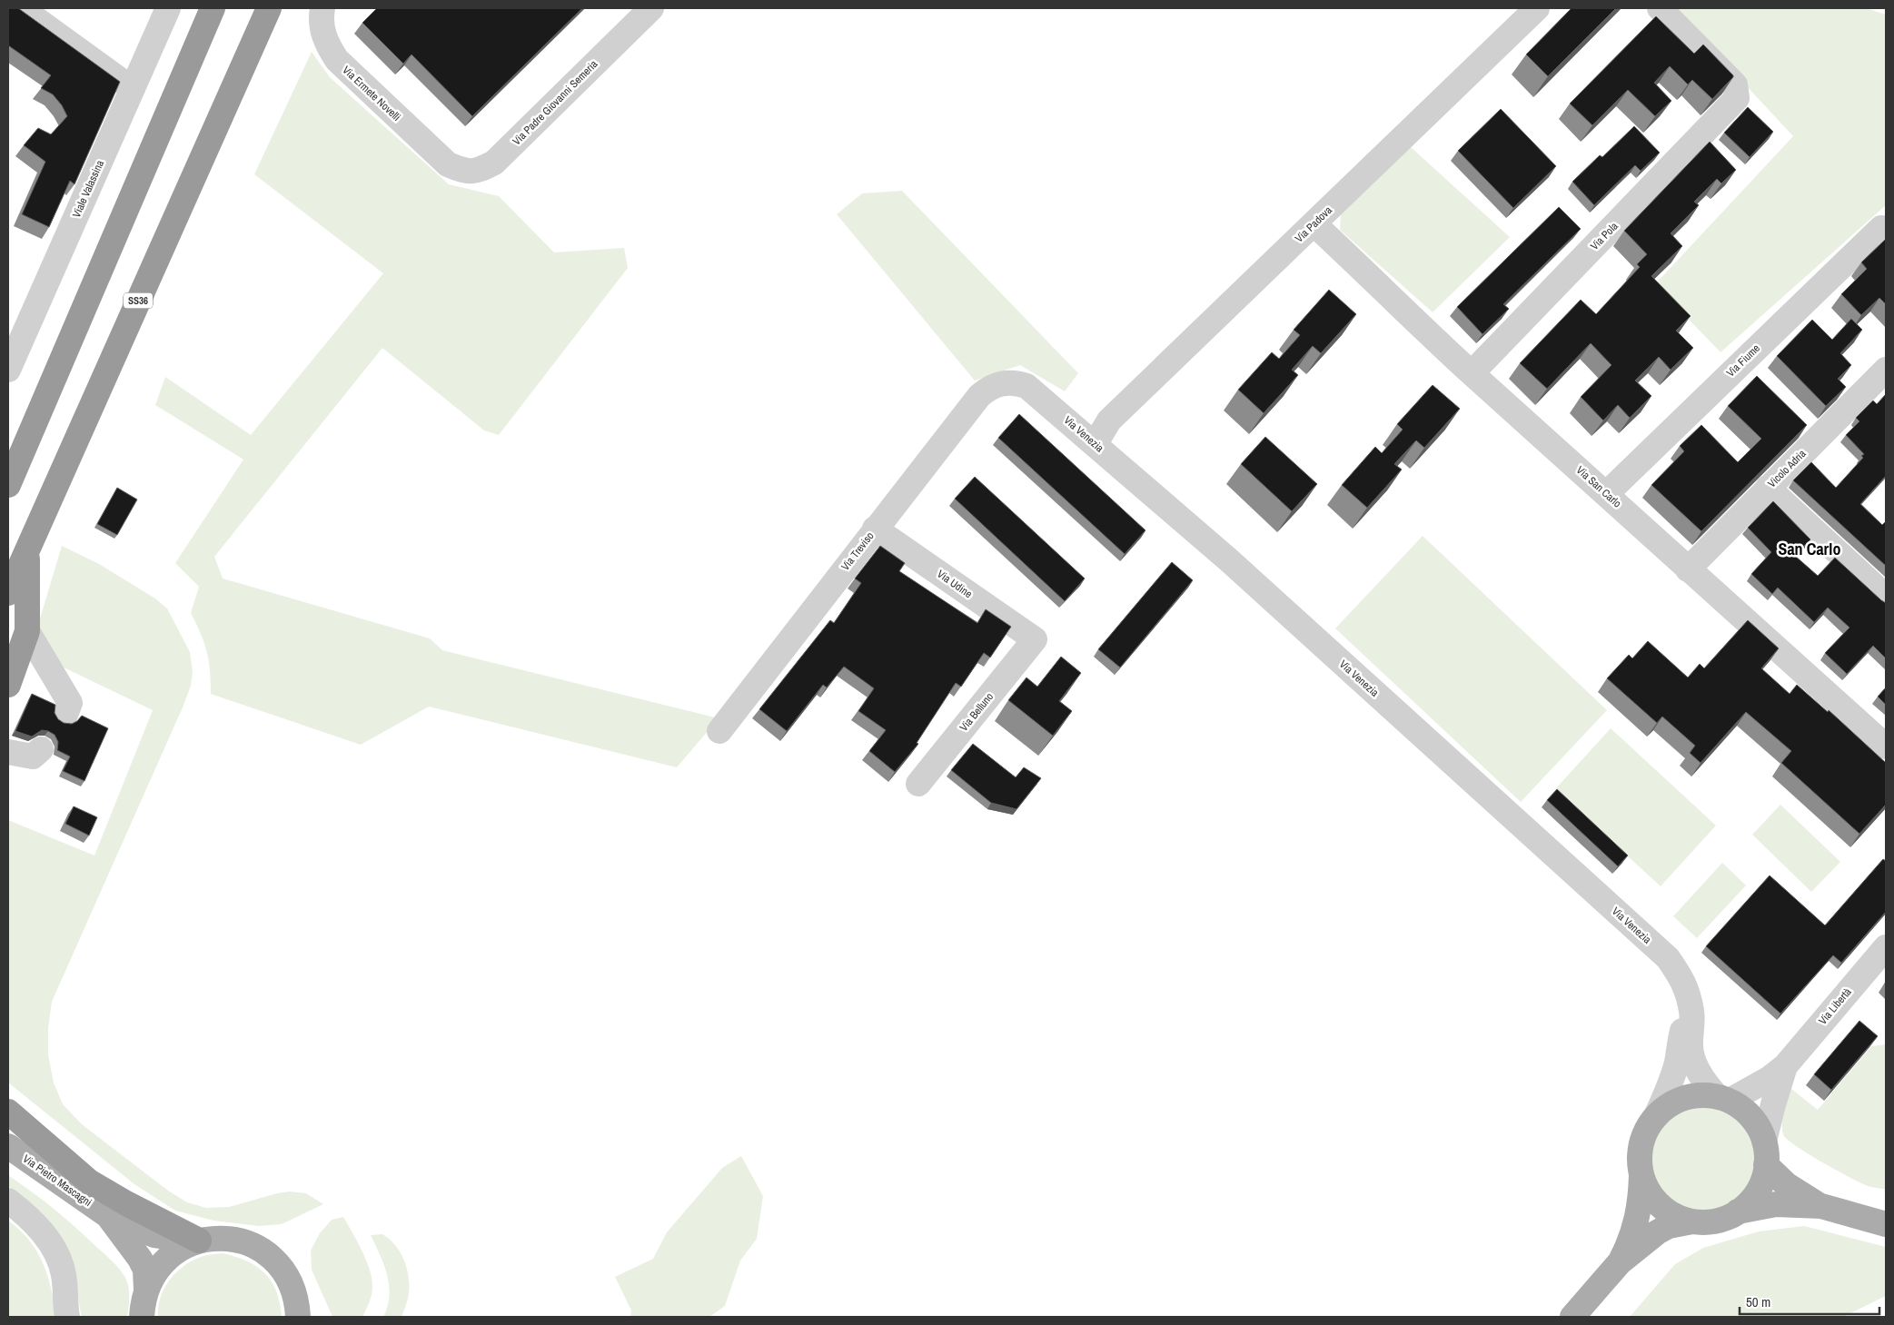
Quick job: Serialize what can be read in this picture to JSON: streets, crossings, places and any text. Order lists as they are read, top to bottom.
{
  "streets": {
    "highway": ["SS36"],
    "main road": ["Via Pietro Mascagni"],
    "street": [
      "Via Ermete Novelli",
      "Via Padre Giovanni Semeria",
      "Viale Valassina",
      "Via Padova",
      "Via Pola",
      "Via Fiume",
      "Via Venezia",
      "Vicolo Adria",
      "Via San Carlo",
      "Via Treviso",
      "Via Udine",
      "Via Belluno",
      "Via Libertà"
    ]
  },
  "crossings": [
    ["Via Ermete Novelli", "Via Padre Giovanni Semeria"],
    ["Via Padova", "Via Venezia"],
    ["Via Padova", "Via San Carlo"],
    ["Via Pola", "Via San Carlo"],
    ["Via Fiume", "Via San Carlo"],
    ["Via Venezia", "Via Treviso"],
    ["Via Venezia", "Via Libertà"],
    ["Vicolo Adria", "Via San Carlo"],
    ["Via Treviso", "Via Udine"],
    ["Via Udine", "Via Belluno"]
  ],
  "districts": ["San Carlo"],
  "scale_bar": "50 m"
}
